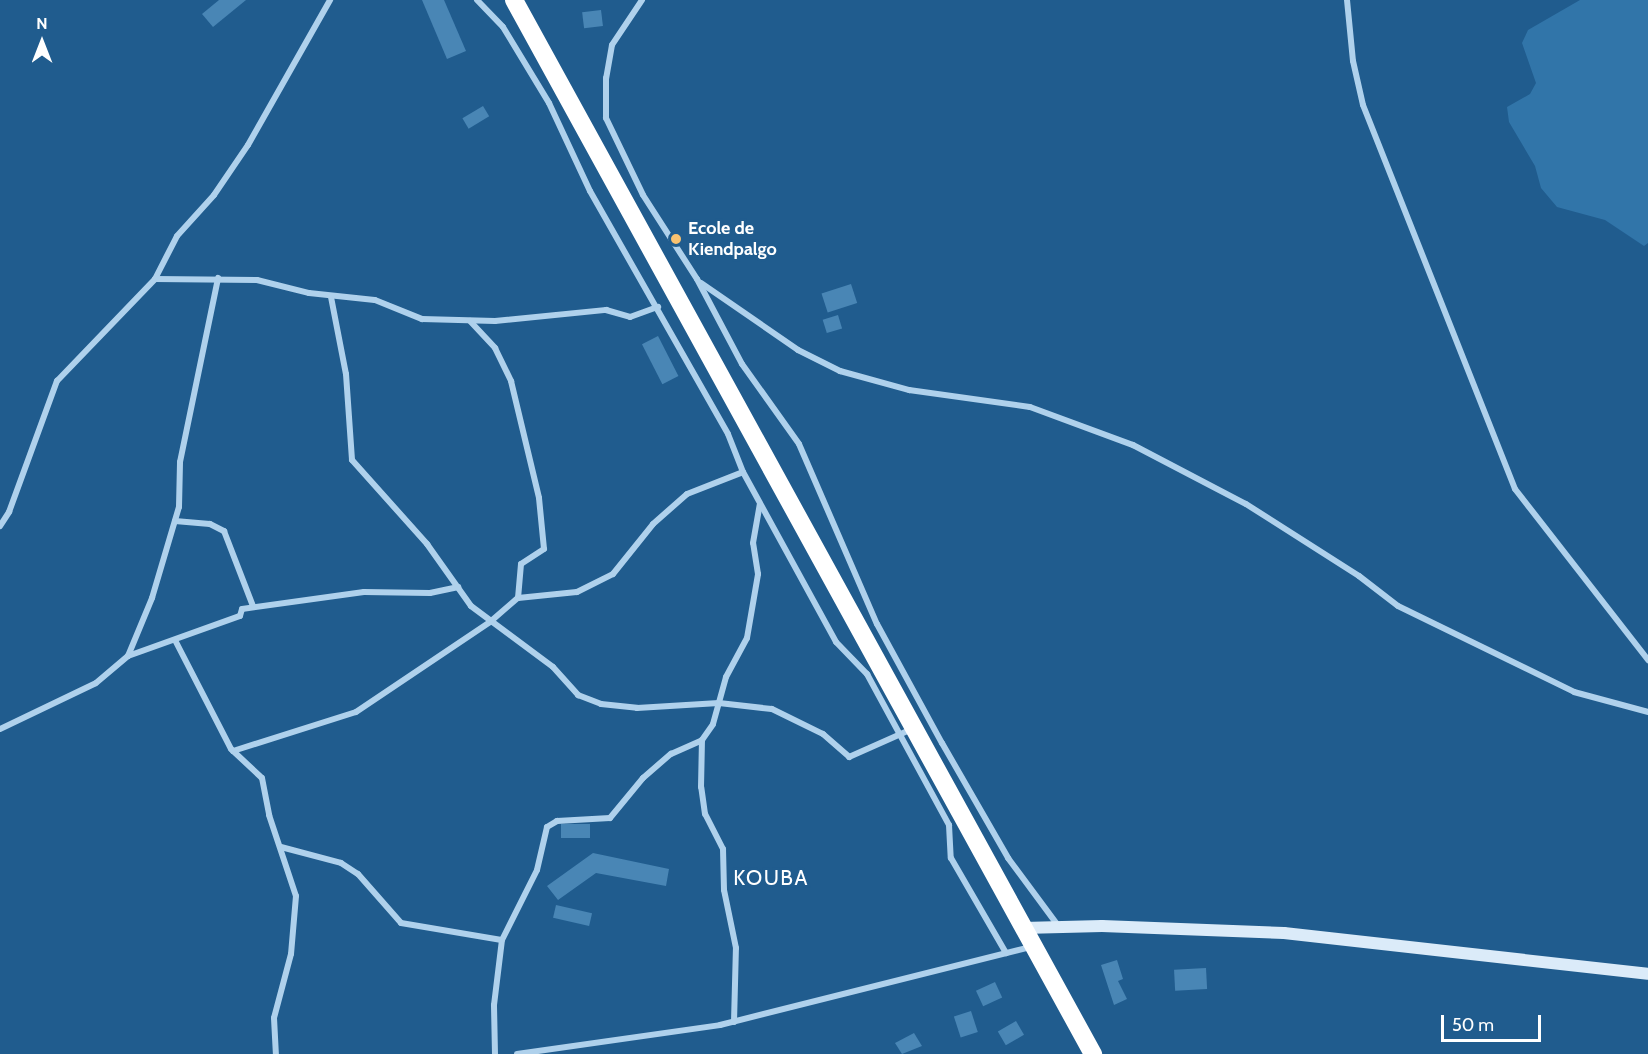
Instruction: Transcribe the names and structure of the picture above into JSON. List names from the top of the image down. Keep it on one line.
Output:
{"districts":["KOUBA"],"places":["Ecole de Kiendpalgo"],"scale_bar":"50 m","north":"top"}
